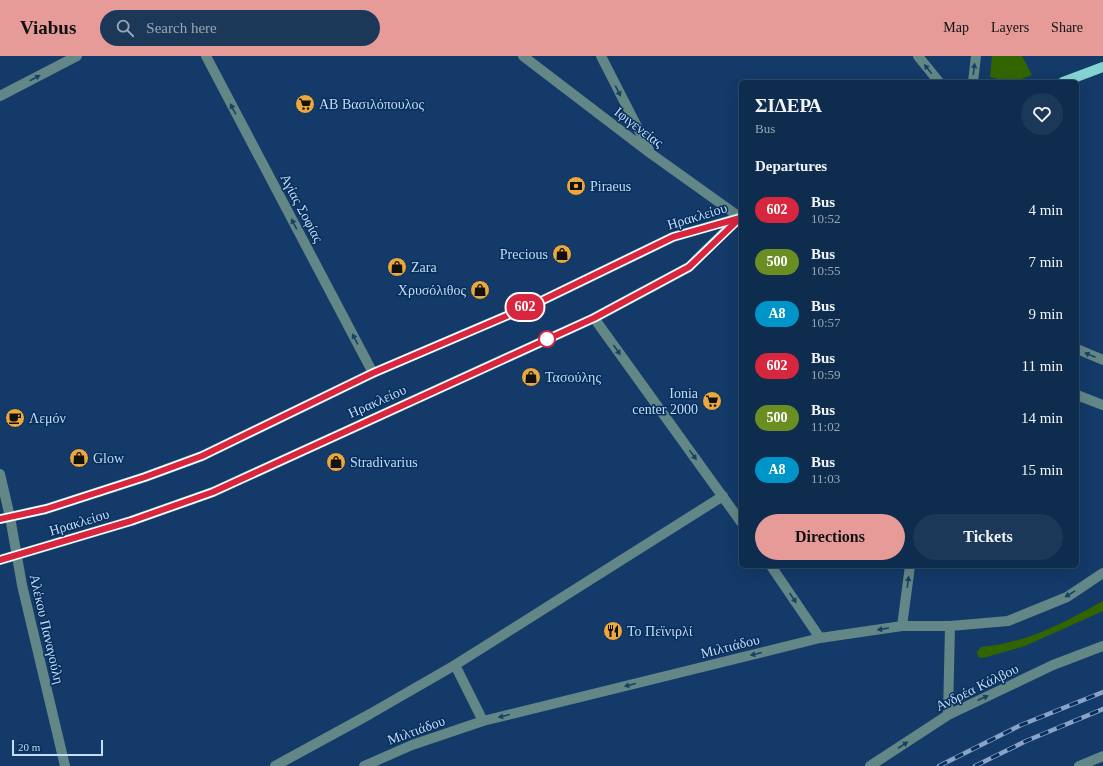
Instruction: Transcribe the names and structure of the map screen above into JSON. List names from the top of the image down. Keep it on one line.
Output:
{"streets":{"main road":["Ηρακλείου"],"street":["Ιφιγενείας","Αγίας Σοφίας","Αλέκου Παναγούλη","Μιλτιάδου","Ανδρέα Κάλβου"]},"crossings":[["Αγίας Σοφίας","Ηρακλείου"],["Ηρακλείου","Αλέκου Παναγούλη"]],"one_way":["Αγίας Σοφίας","Μιλτιάδου","Ανδρέα Κάλβου"],"places":{"supermarket":["ΑΒ Βασιλόπουλος","Ionia center 2000"],"bank":["Piraeus"],"shop":["Precious","Zara","Χρυσόλιθος","Τασούλης","Glow","Stradivarius"],"cafe":["Λεμόν"],"restaurant":["Το Πεϊνιρλί"]},"lines":["bus line 602"],"scale_bar":"20 m","page":{"header":"Viabus","search":"Search here","nav":["Map","Layers","Share"],"on_map":"602","heading":[["ΣΙΔΕΡΑ","Bus"],"Departures"],"list":[{"mark":"602","name":"Bus","note":"10:52","value":"4 min"},{"mark":"500","name":"Bus","note":"10:55","value":"7 min"},{"mark":"A8","name":"Bus","note":"10:57","value":"9 min"},{"mark":"602","name":"Bus","note":"10:59","value":"11 min"},{"mark":"500","name":"Bus","note":"11:02","value":"14 min"},{"mark":"A8","name":"Bus","note":"11:03","value":"15 min"}],"buttons":["Directions","Tickets"],"scale":"20 m"}}
